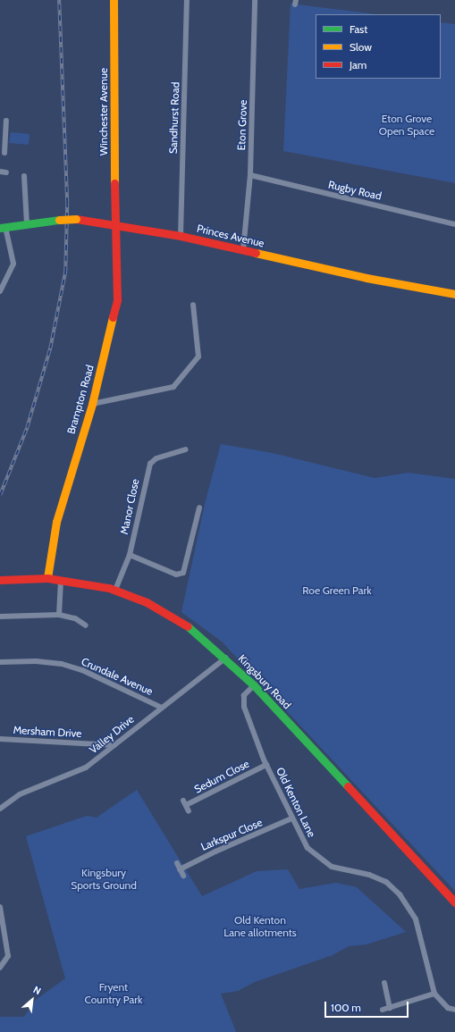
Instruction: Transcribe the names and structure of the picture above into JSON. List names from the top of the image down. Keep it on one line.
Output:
{"streets":{"street":["Winchester Avenue","Sandhurst Road","Eton Grove","Rugby Road","Princes Avenue","Brampton Road","Manor Close","Crundale Avenue","Kingsbury Road","Mersham Drive","Valley Drive","Sedum Close","Old Kenton Lane","Larkspur Close"]},"crossings":[["Winchester Avenue","Princes Avenue"],["Winchester Avenue","Brampton Road"],["Sandhurst Road","Princes Avenue"],["Eton Grove","Rugby Road"],["Eton Grove","Princes Avenue"],["Princes Avenue","Brampton Road"],["Brampton Road","Kingsbury Road"],["Manor Close","Kingsbury Road"],["Crundale Avenue","Valley Drive"],["Kingsbury Road","Valley Drive"],["Kingsbury Road","Old Kenton Lane"],["Mersham Drive","Valley Drive"],["Sedum Close","Old Kenton Lane"],["Old Kenton Lane","Larkspur Close"]],"parks":["Eton Grove Open Space","Roe Green Park","Kingsbury Sports Ground","Old Kenton Lane allotments","Fryent Country Park"],"legend":["Fast","Slow","Jam"],"scale_bar":"100 m","north":"top right"}
